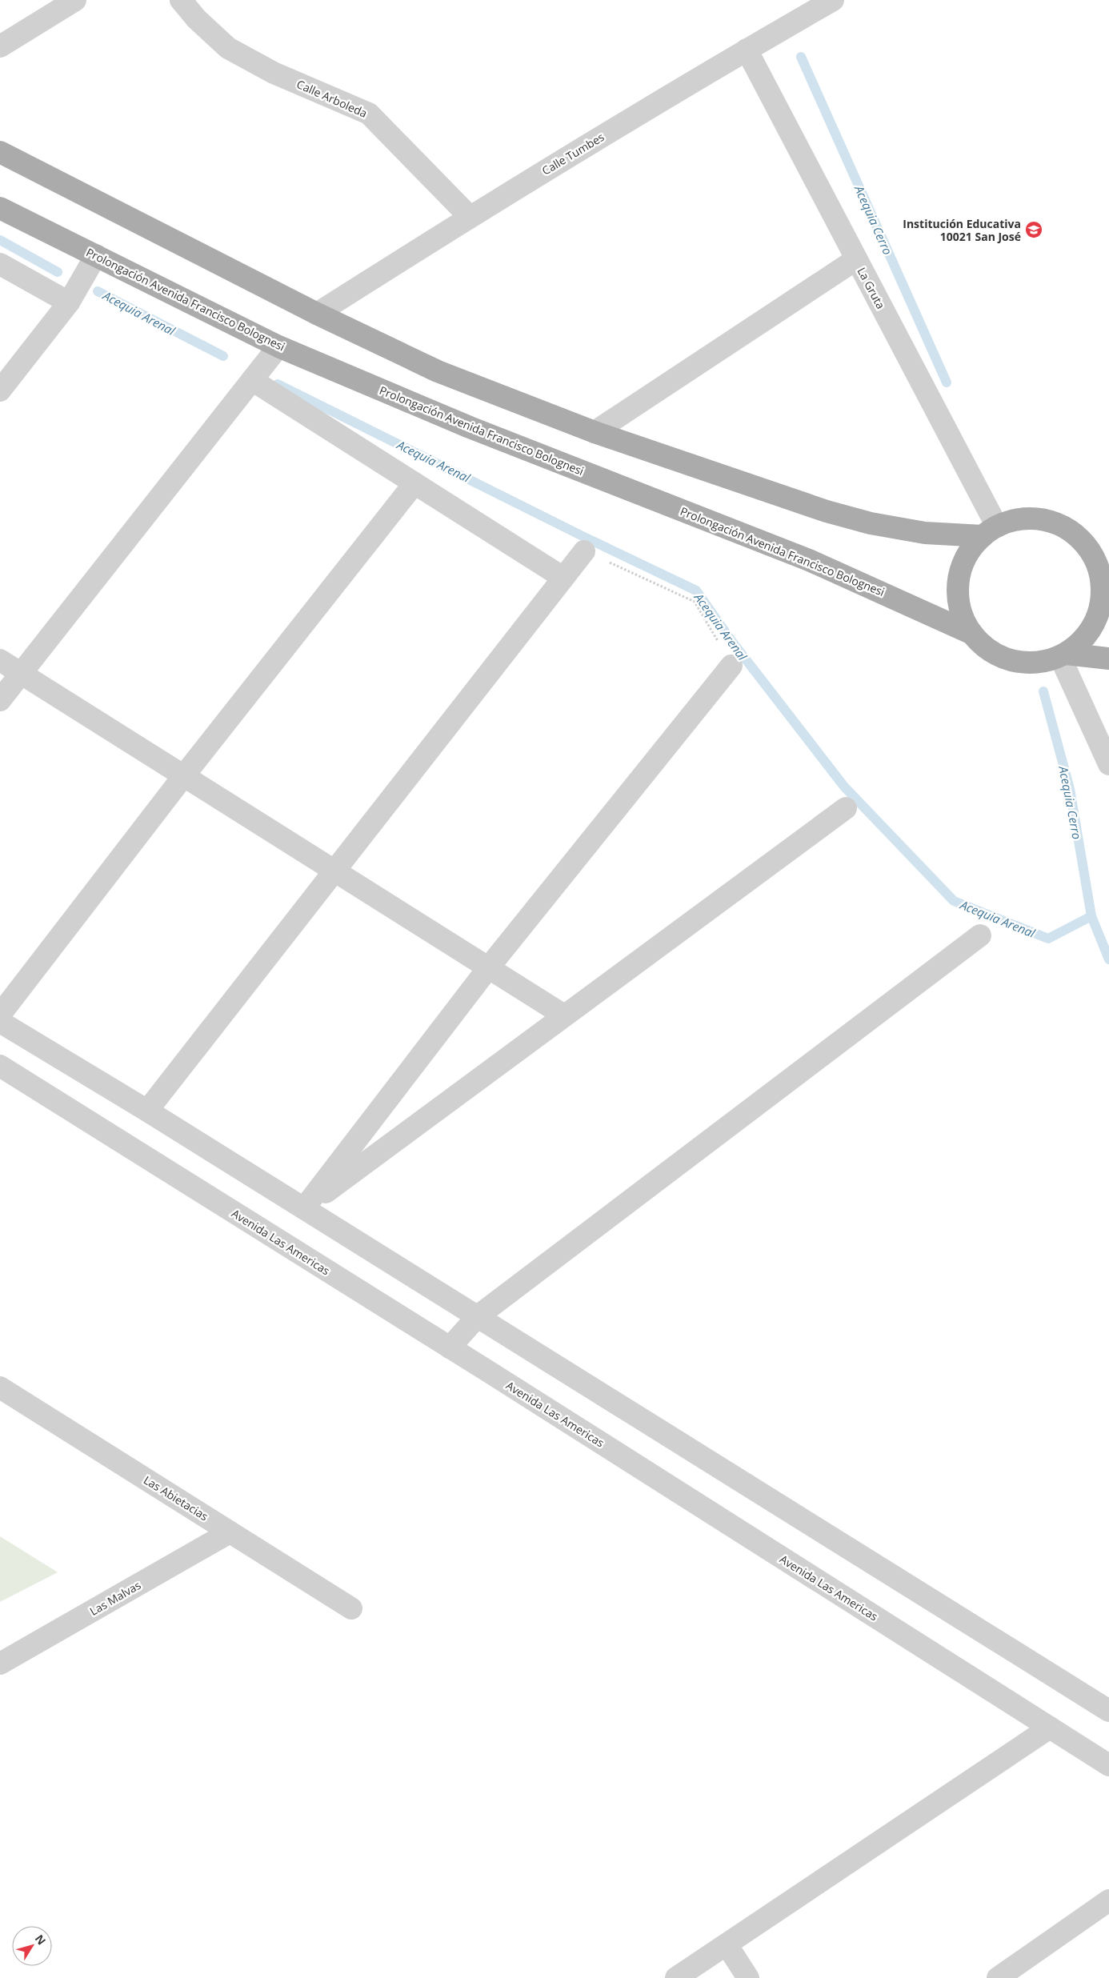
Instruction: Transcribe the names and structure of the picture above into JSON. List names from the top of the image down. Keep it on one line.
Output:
{"streets":{"main road":["Prolongación Avenida Francisco Bolognesi"],"street":["Calle Arboleda","Calle Tumbes","La Gruta","Avenida Las Americas","Las Abietacias","Las Malvas"]},"crossings":[["Calle Arboleda","Calle Tumbes"],["Calle Tumbes","La Gruta"],["Las Abietacias","Las Malvas"]],"water":["Acequia Cerro","Acequia Arenal"],"places":{"school or university":["Institución Educativa 10021 San José"]},"north":"top right"}
